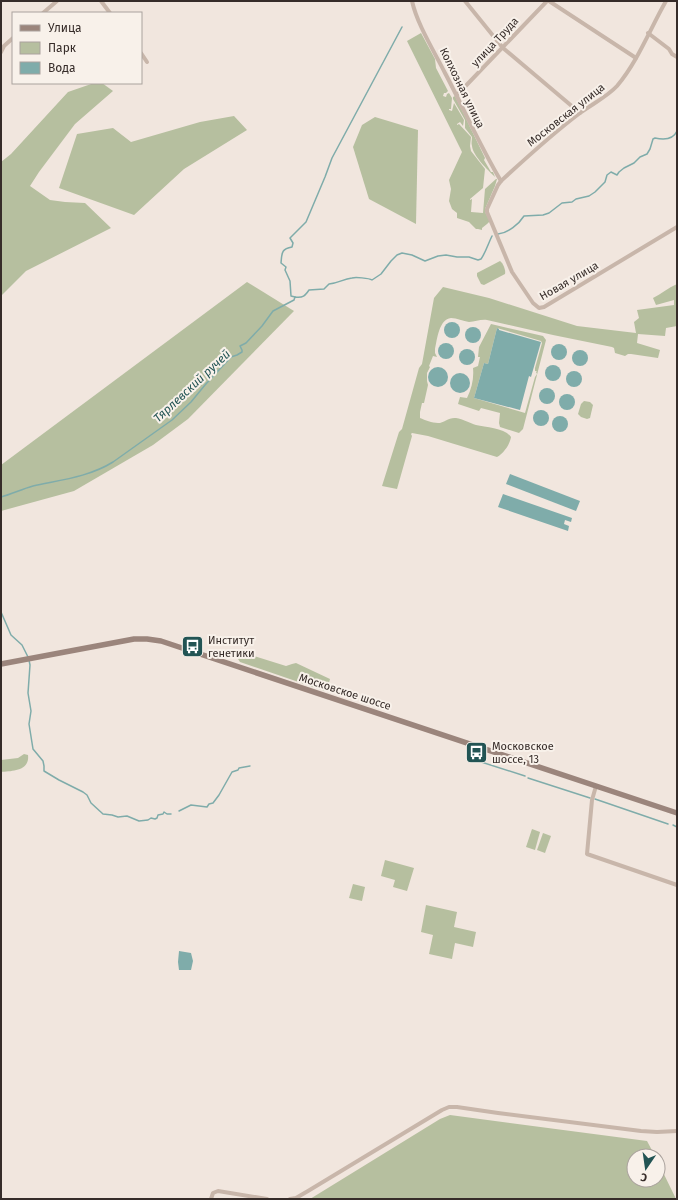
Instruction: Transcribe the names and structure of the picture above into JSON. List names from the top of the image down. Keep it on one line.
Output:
{"streets":{"main road":["Московское шоссе"],"street":["улица Труда","Колхозная улица","Московская улица","Новая улица"]},"crossings":[["улица Труда","Колхозная улица"],["Колхозная улица","Московская улица"],["Московская улица","Новая улица"]],"water":["Тярлевский ручей"],"places":{"bus stop":["Институт генетики","Московское шоссе, 13"]},"legend":["Улица","Парк","Вода"],"north":"bottom"}
